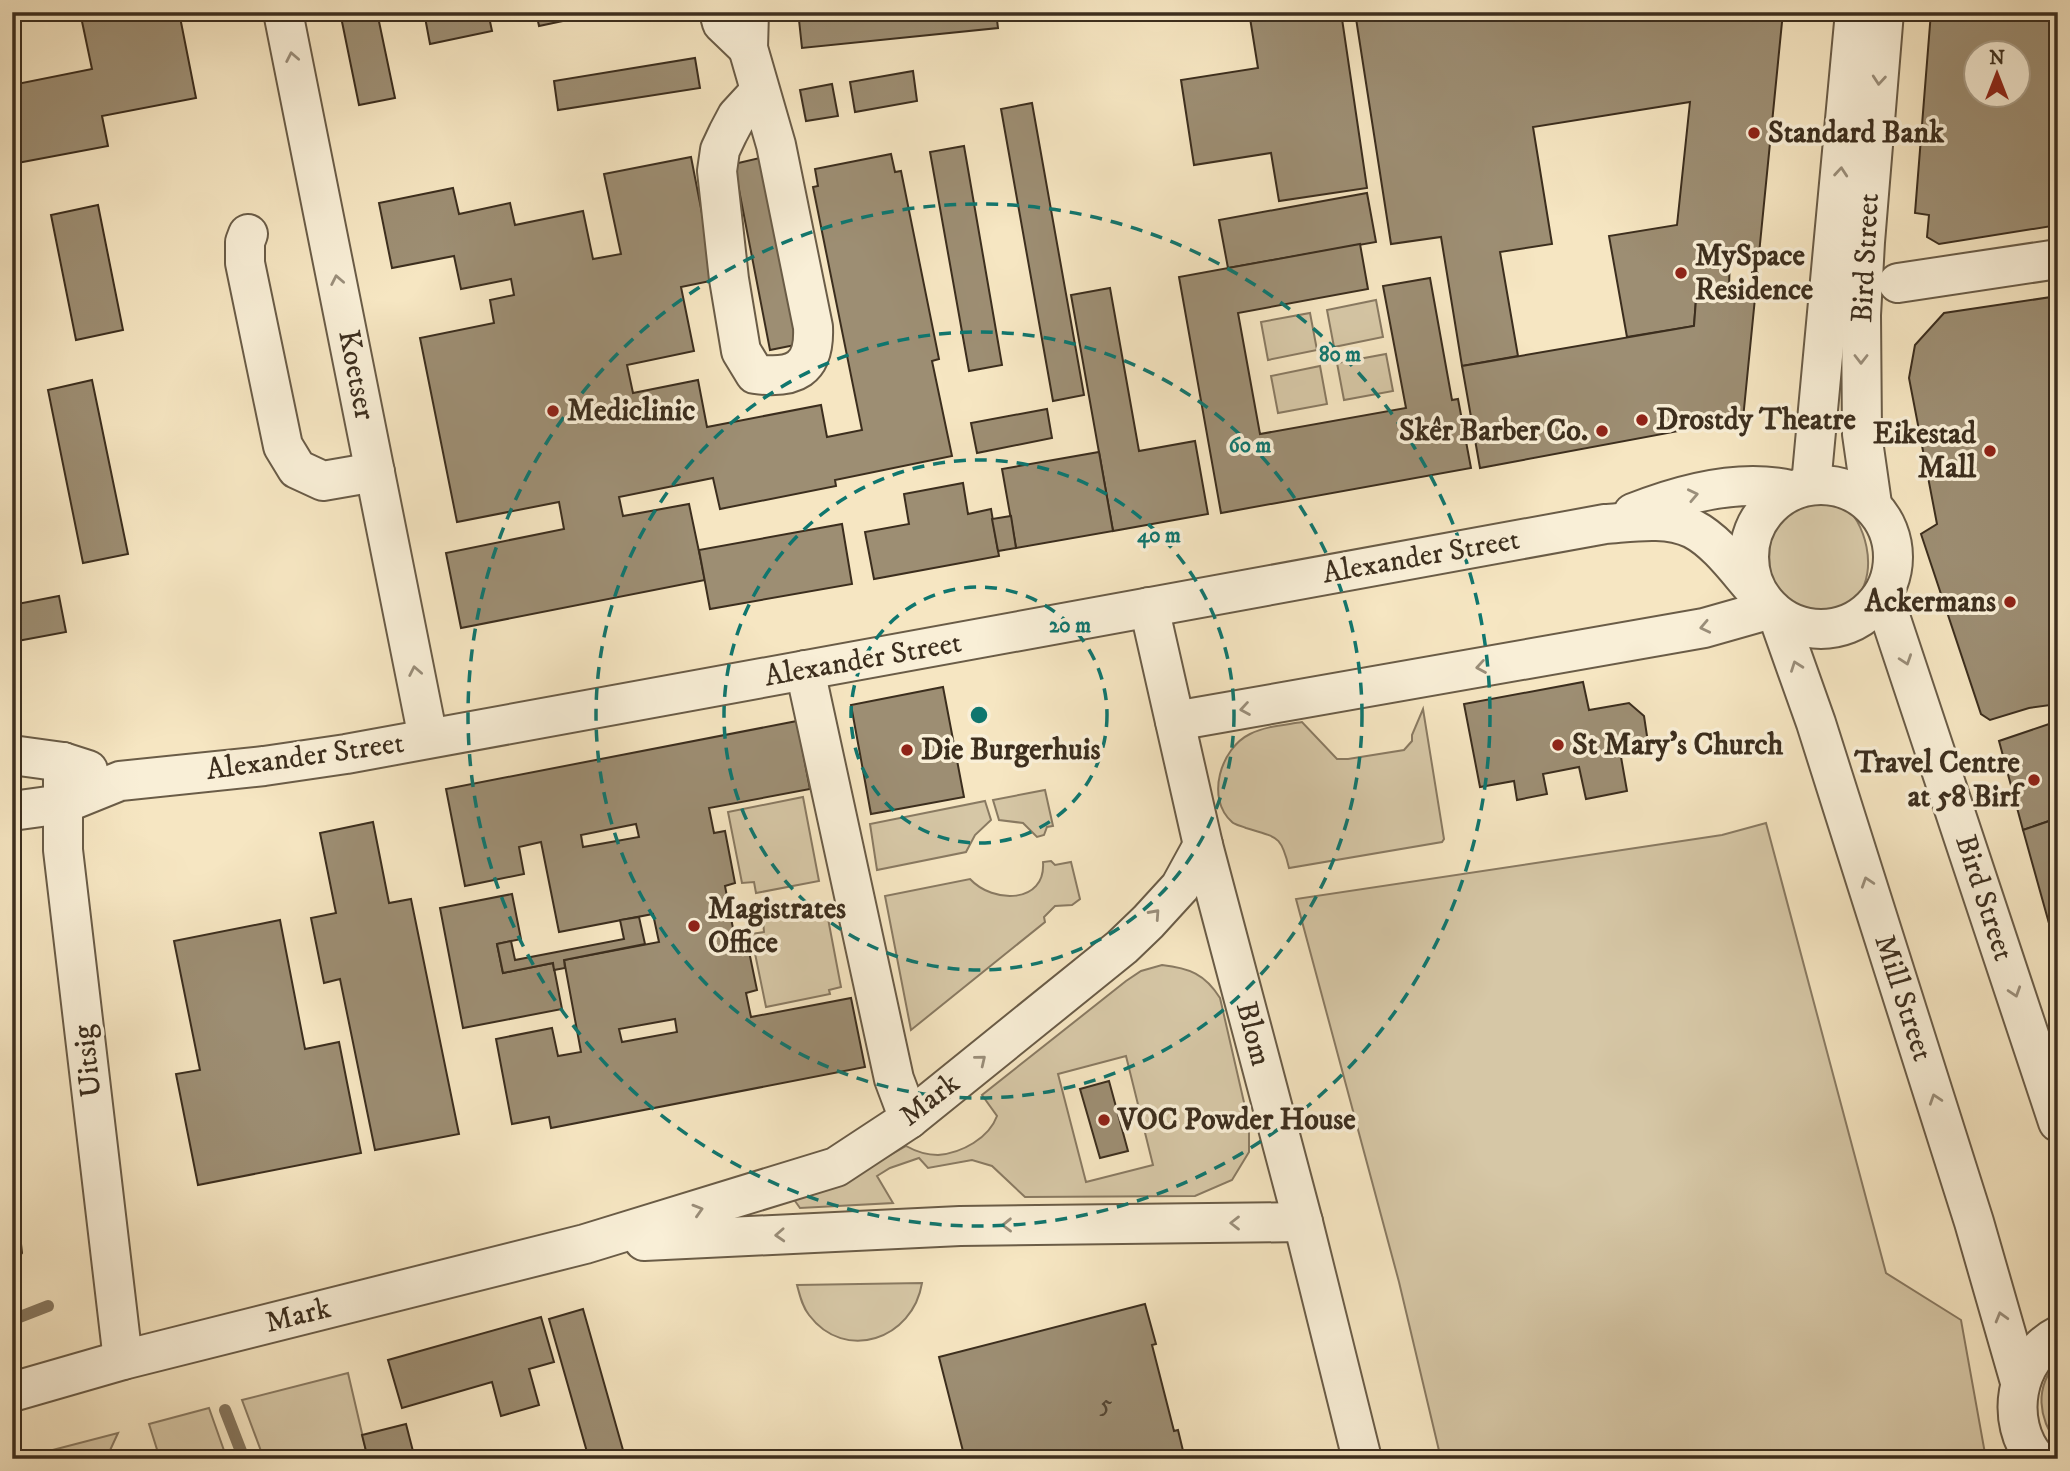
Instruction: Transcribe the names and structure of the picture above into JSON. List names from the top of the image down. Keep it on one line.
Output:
{"streets":{"street":["Bird Street","Koetser","Alexander Street","Mill Street","Blom","Uitsig","Mark"]},"crossings":[["Bird Street","Alexander Street"],["Bird Street","Mill Street"],["Koetser","Alexander Street"],["Alexander Street","Mill Street"],["Alexander Street","Blom"],["Alexander Street","Uitsig"],["Blom","Mark"],["Uitsig","Mark"]],"one_way":["Koetser","Mill Street"],"places":["Standard Bank","MySpace Residence","Mediclinic","Drostdy Theatre","Skêr Barber Co.","Eikestad Mall","Ackermans","St Mary's Church","Die Burgerhuis","Travel Centre at 58 Birf","Magistrates Office","VOC Powder House"],"house_numbers":["5"],"north":"top","rings":["80 m","60 m","40 m","20 m"]}
